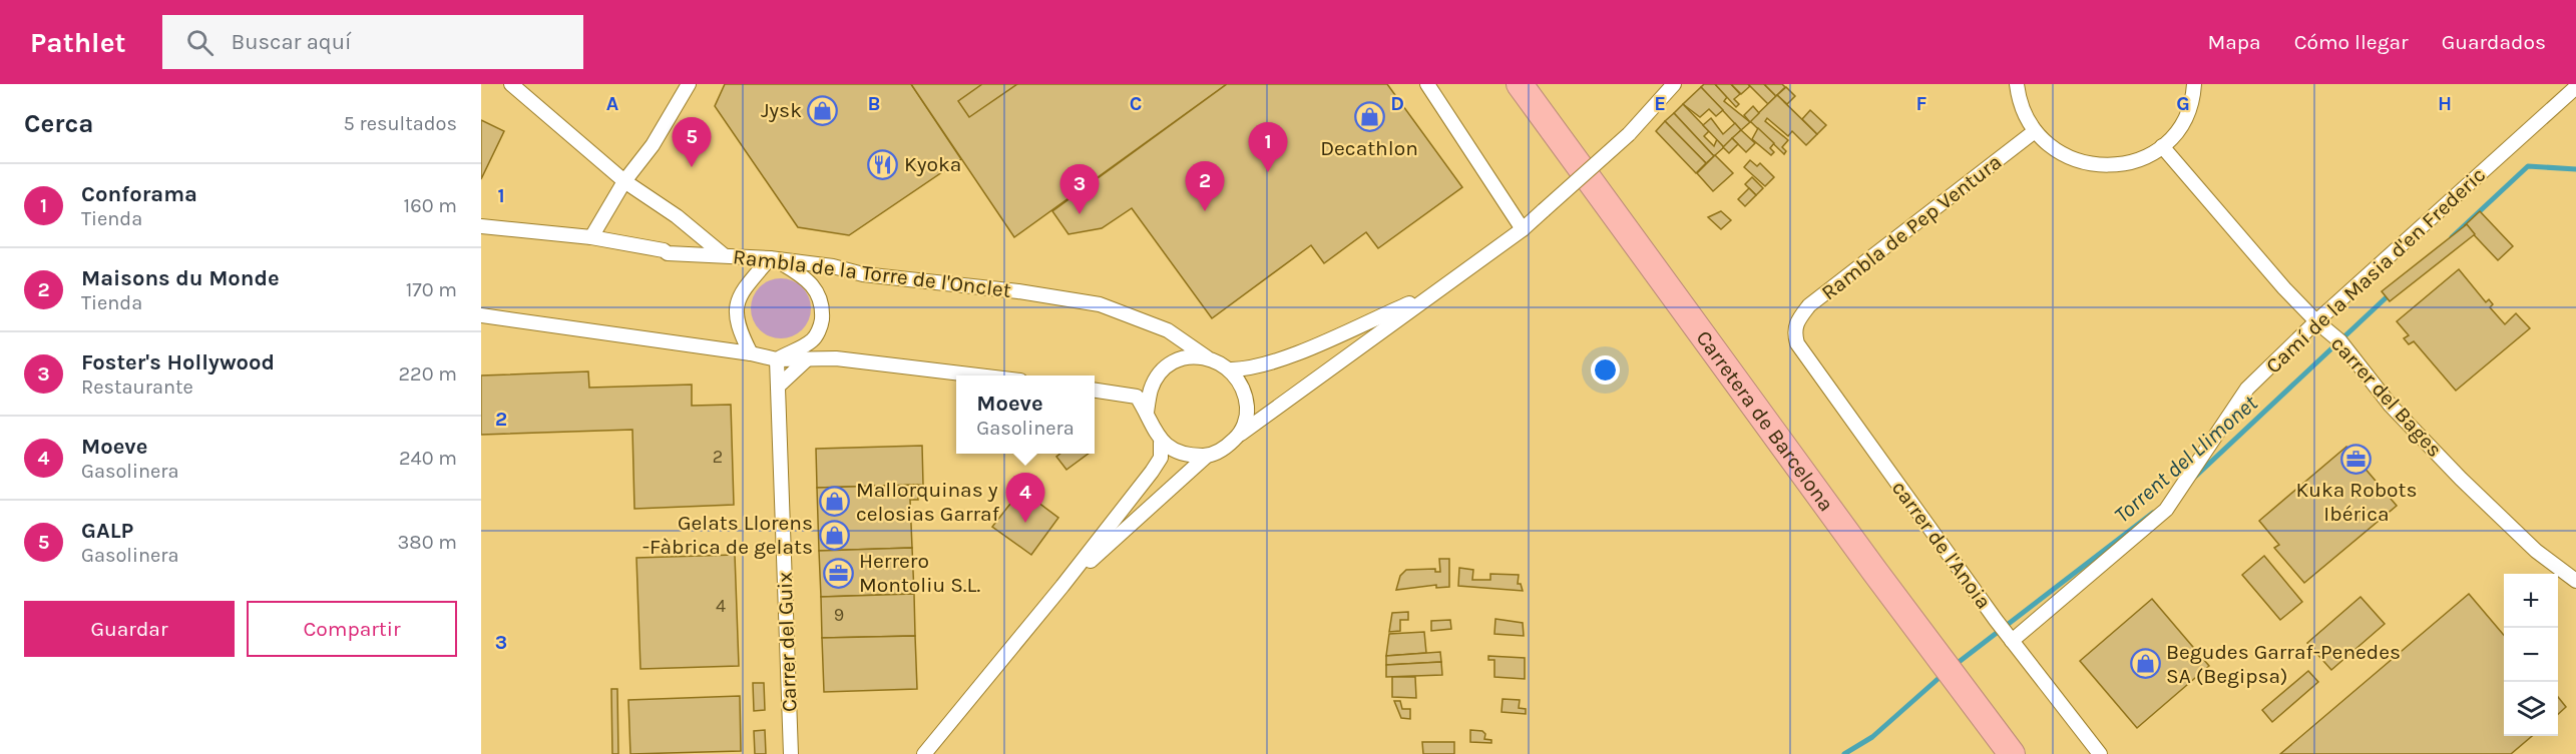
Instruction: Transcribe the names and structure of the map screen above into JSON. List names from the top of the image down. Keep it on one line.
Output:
{"streets":{"highway":["Carretera de Barcelona"],"street":["Rambla de Pep Ventura","Camí de la Masia d'en Frederic","Rambla de la Torre de l'Onclet","carrer del Bages","carrer de l'Anoia","Carrer del Guix"]},"crossings":[["Rambla de Pep Ventura","carrer de l'Anoia"],["Camí de la Masia d'en Frederic","carrer del Bages"],["Camí de la Masia d'en Frederic","carrer de l'Anoia"],["Rambla de la Torre de l'Onclet","Carrer del Guix"]],"water":["Torrent del Llimonet"],"places":{"shop":["Jysk","Decathlon","Mallorquinas y celosias Garraf","Gelats Llorens -Fàbrica de gelats","Begudes Garraf-Penedes SA (Begipsa)"],"restaurant":["Kyoka"],"office":["Kuka Robots Ibérica","Herrero Montoliu S.L."]},"house_numbers":["2","4","9"],"page":{"header":"Pathlet","search":"Buscar aquí","nav":["Mapa","Cómo llegar","Guardados"],"heading":["Cerca","5 resultados"],"pins":["5","1","2","3","4"],"list":[{"mark":"1","name":"Conforama","note":"Tienda","value":"160 m"},{"mark":"2","name":"Maisons du Monde","note":"Tienda","value":"170 m"},{"mark":"3","name":"Foster's Hollywood","note":"Restaurante","value":"220 m"},{"mark":"4","name":"Moeve","note":"Gasolinera","value":"240 m"},{"mark":"5","name":"GALP","note":"Gasolinera","value":"380 m"}],"popup":["Moeve","Gasolinera"],"map_buttons":["+","−"],"buttons":["Guardar","Compartir"]},"grid":{"columns":["A","B","C","D","E","F","G","H"],"rows":["1","2","3"]}}
